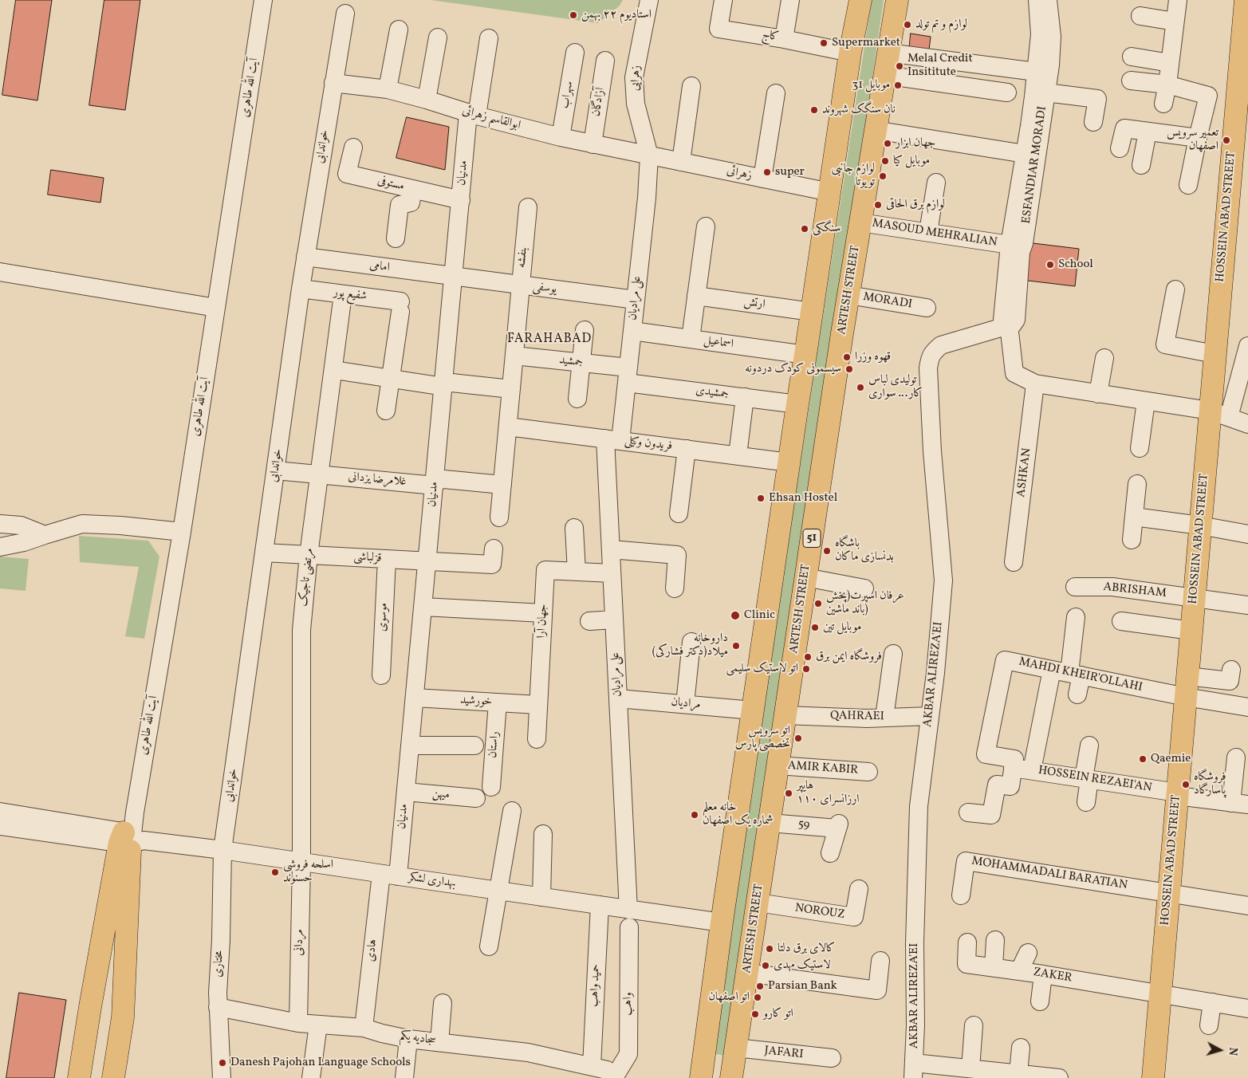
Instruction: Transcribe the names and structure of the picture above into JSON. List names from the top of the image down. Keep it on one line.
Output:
{"streets":{"main road":["آیت الله طاهری","HOSSEIN ABAD STREET","ARTESH STREET","51"],"street":["کاج","زهرایی","سهراب","آزادگان","ابوالقاسم زهرائی","خواندابی","ESFANDIAR MORADI","مدنیان","زهرائی","مستوفی","MASOUD MEHRALIAN","بنفشه","امامی","یوسفی","شفیع پور","علی مرادیان","MORADI","ارتش","اسماعیل","جمشید","جمشیدی","فریدون وکیلی","ASHKAN","غلامرضا یزدانی","قزلباشی","مرتضی تاجیک","ABRISHAM","موسوی","جهان آرا","AKBAR ALIREZA'EI","MAHDI KHEIR'OLLAHI","خورشید","مرادیان","QAHRAEI","راستان","AMIR KABIR","HOSSEIN REZAEI'AN","میهن","59","MOHAMMADALI BARATIAN","بهداری لشکر","NOROUZ","مردانی","هادی","مختاری","ZAKER","حمید واهب","واهب","سجادیه یکم","JAFARI"]},"crossings":[["زهرایی","ابوالقاسم زهرائی"],["زهرایی","زهرائی"],["زهرایی","علی مرادیان"],["آیت الله طاهری","بهداری لشکر"],["سهراب","ابوالقاسم زهرائی"],["آزادگان","ابوالقاسم زهرائی"],["ابوالقاسم زهرائی","خواندابی"],["ابوالقاسم زهرائی","مدنیان"],["ابوالقاسم زهرائی","زهرائی"],["ابوالقاسم زهرائی","علی مرادیان"],["خواندابی","امامی"],["خواندابی","شفیع پور"],["خواندابی","غلامرضا یزدانی"],["خواندابی","قزلباشی"],["خواندابی","بهداری لشکر"],["خواندابی","مختاری"],["ESFANDIAR MORADI","HOSSEIN ABAD STREET"],["ESFANDIAR MORADI","MASOUD MEHRALIAN"],["ESFANDIAR MORADI","ASHKAN"],["ESFANDIAR MORADI","AKBAR ALIREZA'EI"],["مدنیان","مستوفی"],["مدنیان","امامی"],["مدنیان","یوسفی"],["مدنیان","غلامرضا یزدانی"],["مدنیان","قزلباشی"],["مدنیان","خورشید"],["مدنیان","میهن"],["مدنیان","بهداری لشکر"],["مدنیان","هادی"],["زهرائی","علی مرادیان"],["HOSSEIN ABAD STREET","ABRISHAM"],["HOSSEIN ABAD STREET","MAHDI KHEIR'OLLAHI"],["HOSSEIN ABAD STREET","HOSSEIN REZAEI'AN"],["HOSSEIN ABAD STREET","MOHAMMADALI BARATIAN"],["HOSSEIN ABAD STREET","ZAKER"],["MASOUD MEHRALIAN","ARTESH STREET"],["بنفشه","یوسفی"],["بنفشه","جمشید"],["بنفشه","فریدون وکیلی"],["بنفشه","غلامرضا یزدانی"],["امامی","یوسفی"],["یوسفی","علی مرادیان"],["ARTESH STREET","MORADI"],["ARTESH STREET","QAHRAEI"],["ARTESH STREET","AMIR KABIR"],["ARTESH STREET","59"],["ARTESH STREET","NOROUZ"],["ARTESH STREET","JAFARI"],["شفیع پور","مرتضی تاجیک"],["علی مرادیان","اسماعیل"],["علی مرادیان","جمشید"],["علی مرادیان","جمشیدی"],["علی مرادیان","فریدون وکیلی"],["علی مرادیان","جهان آرا"],["علی مرادیان","مرادیان"],["علی مرادیان","بهداری لشکر"],["علی مرادیان","واهب"],["جمشید","جمشیدی"],["غلامرضا یزدانی","مرتضی تاجیک"],["قزلباشی","مرتضی تاجیک"],["قزلباشی","موسوی"],["مرتضی تاجیک","بهداری لشکر"],["مرتضی تاجیک","مردانی"],["جهان آرا","خورشید"],["AKBAR ALIREZA'EI","QAHRAEI"],["MAHDI KHEIR'OLLAHI","HOSSEIN REZAEI'AN"],["خورشید","راستان"],["بهداری لشکر","مردانی"],["بهداری لشکر","هادی"],["بهداری لشکر","مختاری"],["بهداری لشکر","حمید واهب"],["بهداری لشکر","واهب"],["مردانی","سجادیه یکم"],["هادی","سجادیه یکم"],["مختاری","سجادیه یکم"],["حمید واهب","سجادیه یکم"],["واهب","سجادیه یکم"]],"districts":["FARAHABAD"],"places":["استادیوم ۲۲ بهمن","لوازم و تم تولد","Supermarket","Melal Credit Insititute","موبایل 31","نان سنگک شهروند","تعمیر سرویس اصفهان","جهان ابزار","موبایل کیا","super","لوازم جانبی تویوتا","لوازم برق الحاقی","سنگکی","School","قهوه وزرا","سیسمونی کودک دردونه","تولیدی لباس کار... سواری","Ehsan Hostel","باشگاه بدنسازی ماکان","عرفان اسپرت(پخش باند ماشین)","Clinic","موبایل تین","داروخانه میلاد(دکتر فشارکی)","فروشگاه ایمن برق","اتو لاستیک سلیمی","اتو سرویس تخصصی پارس","Qaemie","فروشگاه پاسارگاد","هایپر ارزانسرای ۱۱۰","خانه معلم شماره یک اصفهان","اسلحه فروشی حسنوند","کالای برق دلتا","لاستیک مهدی","Parsian Bank","اتو اصفهان","اتو کارو","Danesh Pajohan Language Schools"],"north":"right"}
